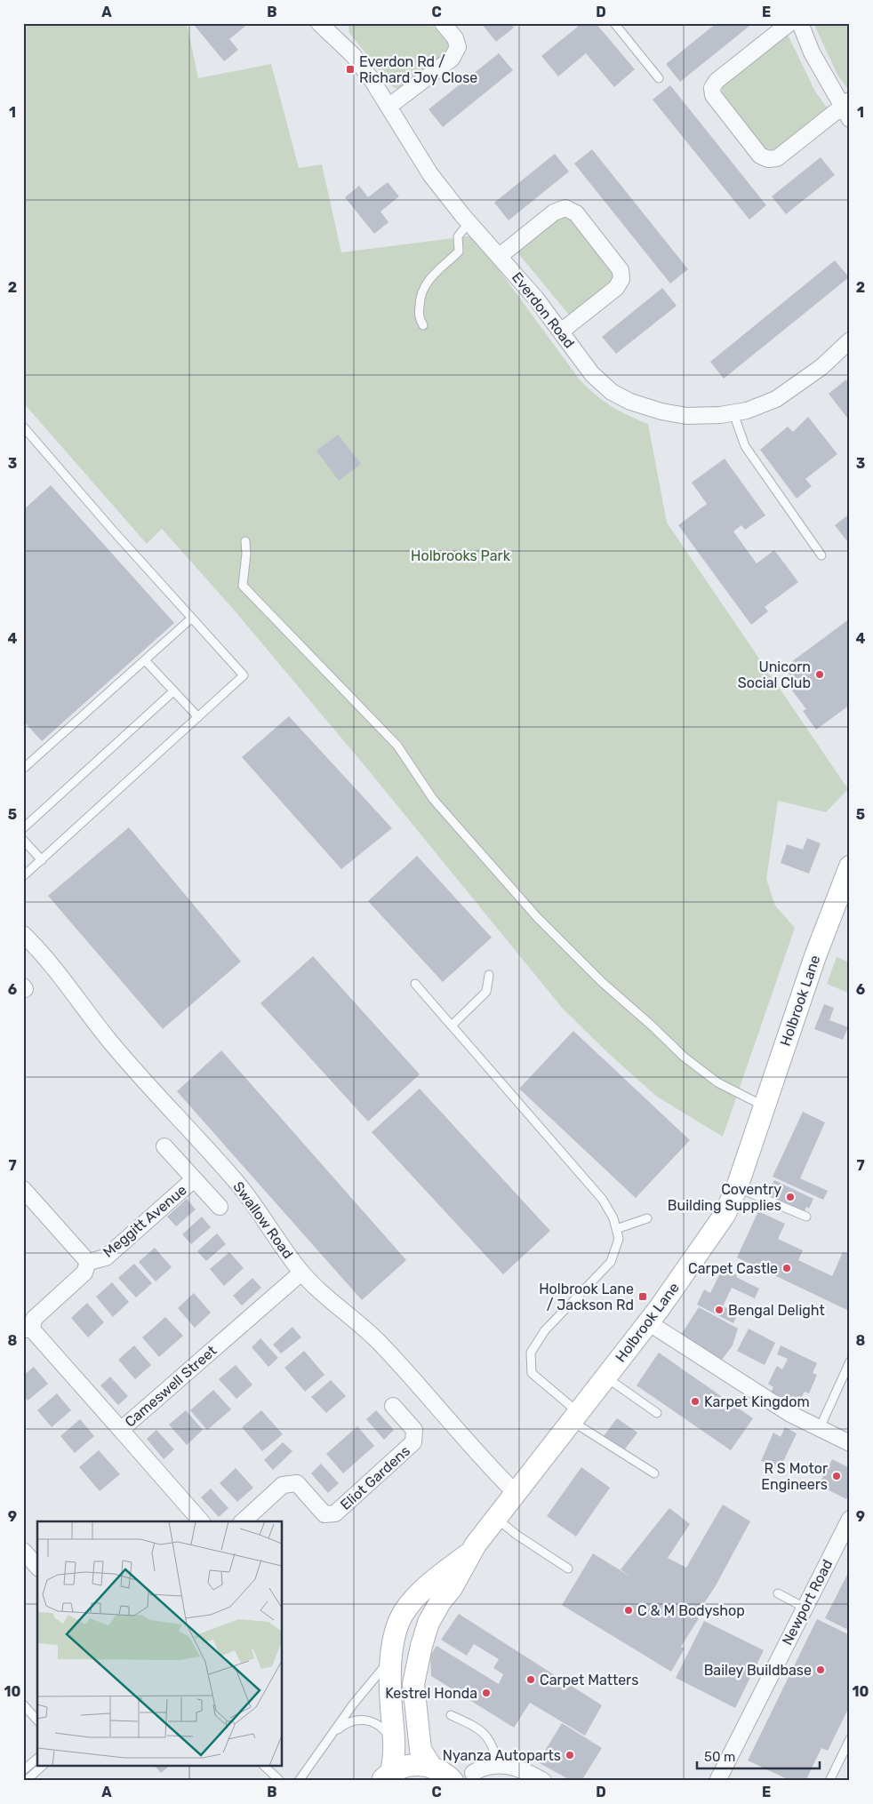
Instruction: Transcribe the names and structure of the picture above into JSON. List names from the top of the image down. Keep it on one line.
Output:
{"streets":{"street":["Everdon Road","Holbrook Lane","Swallow Road","Meggitt Avenue","Cameswell Street","Eliot Gardens","Newport Road"]},"crossings":[["Holbrook Lane","Swallow Road"],["Swallow Road","Cameswell Street"],["Meggitt Avenue","Cameswell Street"]],"parks":["Holbrooks Park"],"places":{"transit":["Everdon Rd / Richard Joy Close","Holbrook Lane / Jackson Rd"],"other":["Unicorn Social Club","Coventry Building Supplies","Carpet Castle","Bengal Delight","Karpet Kingdom","R S Motor Engineers","C & M Bodyshop","Bailey Buildbase","Carpet Matters","Kestrel Honda","Nyanza Autoparts"]},"scale_bar":"50 m","grid":{"columns":["A","B","C","D","E"],"rows":["1","2","3","4","5","6","7","8","9","10"]}}
